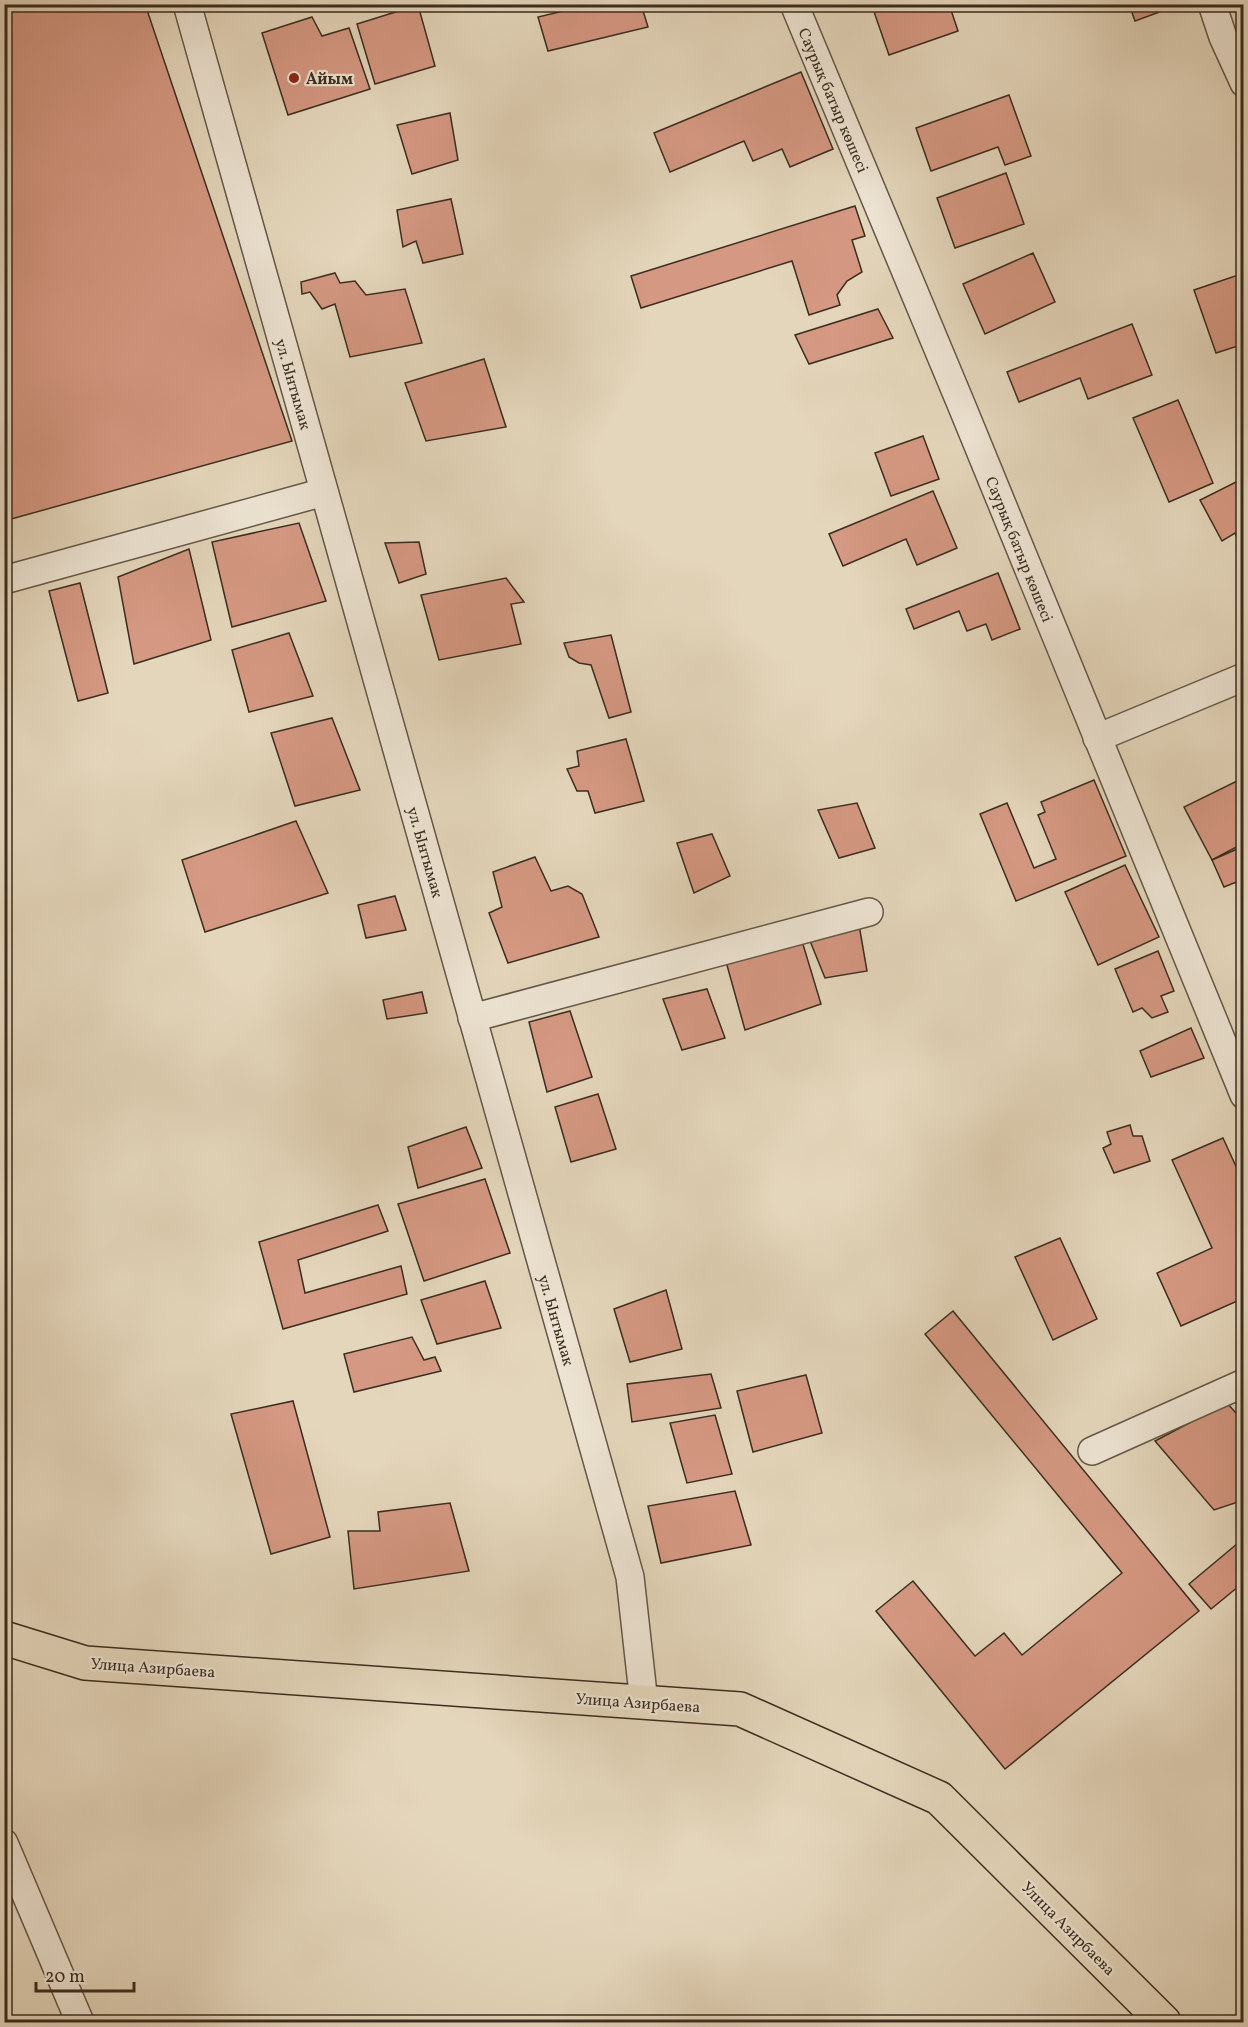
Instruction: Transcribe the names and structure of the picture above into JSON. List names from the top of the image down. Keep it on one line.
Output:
{"streets":{"main road":["Улица Азирбаева"],"street":["Саурық батыр көшесі","ул. Ынтымак"]},"crossings":[["ул. Ынтымак","Улица Азирбаева"]],"places":["Айым"],"scale_bar":"20 m"}
